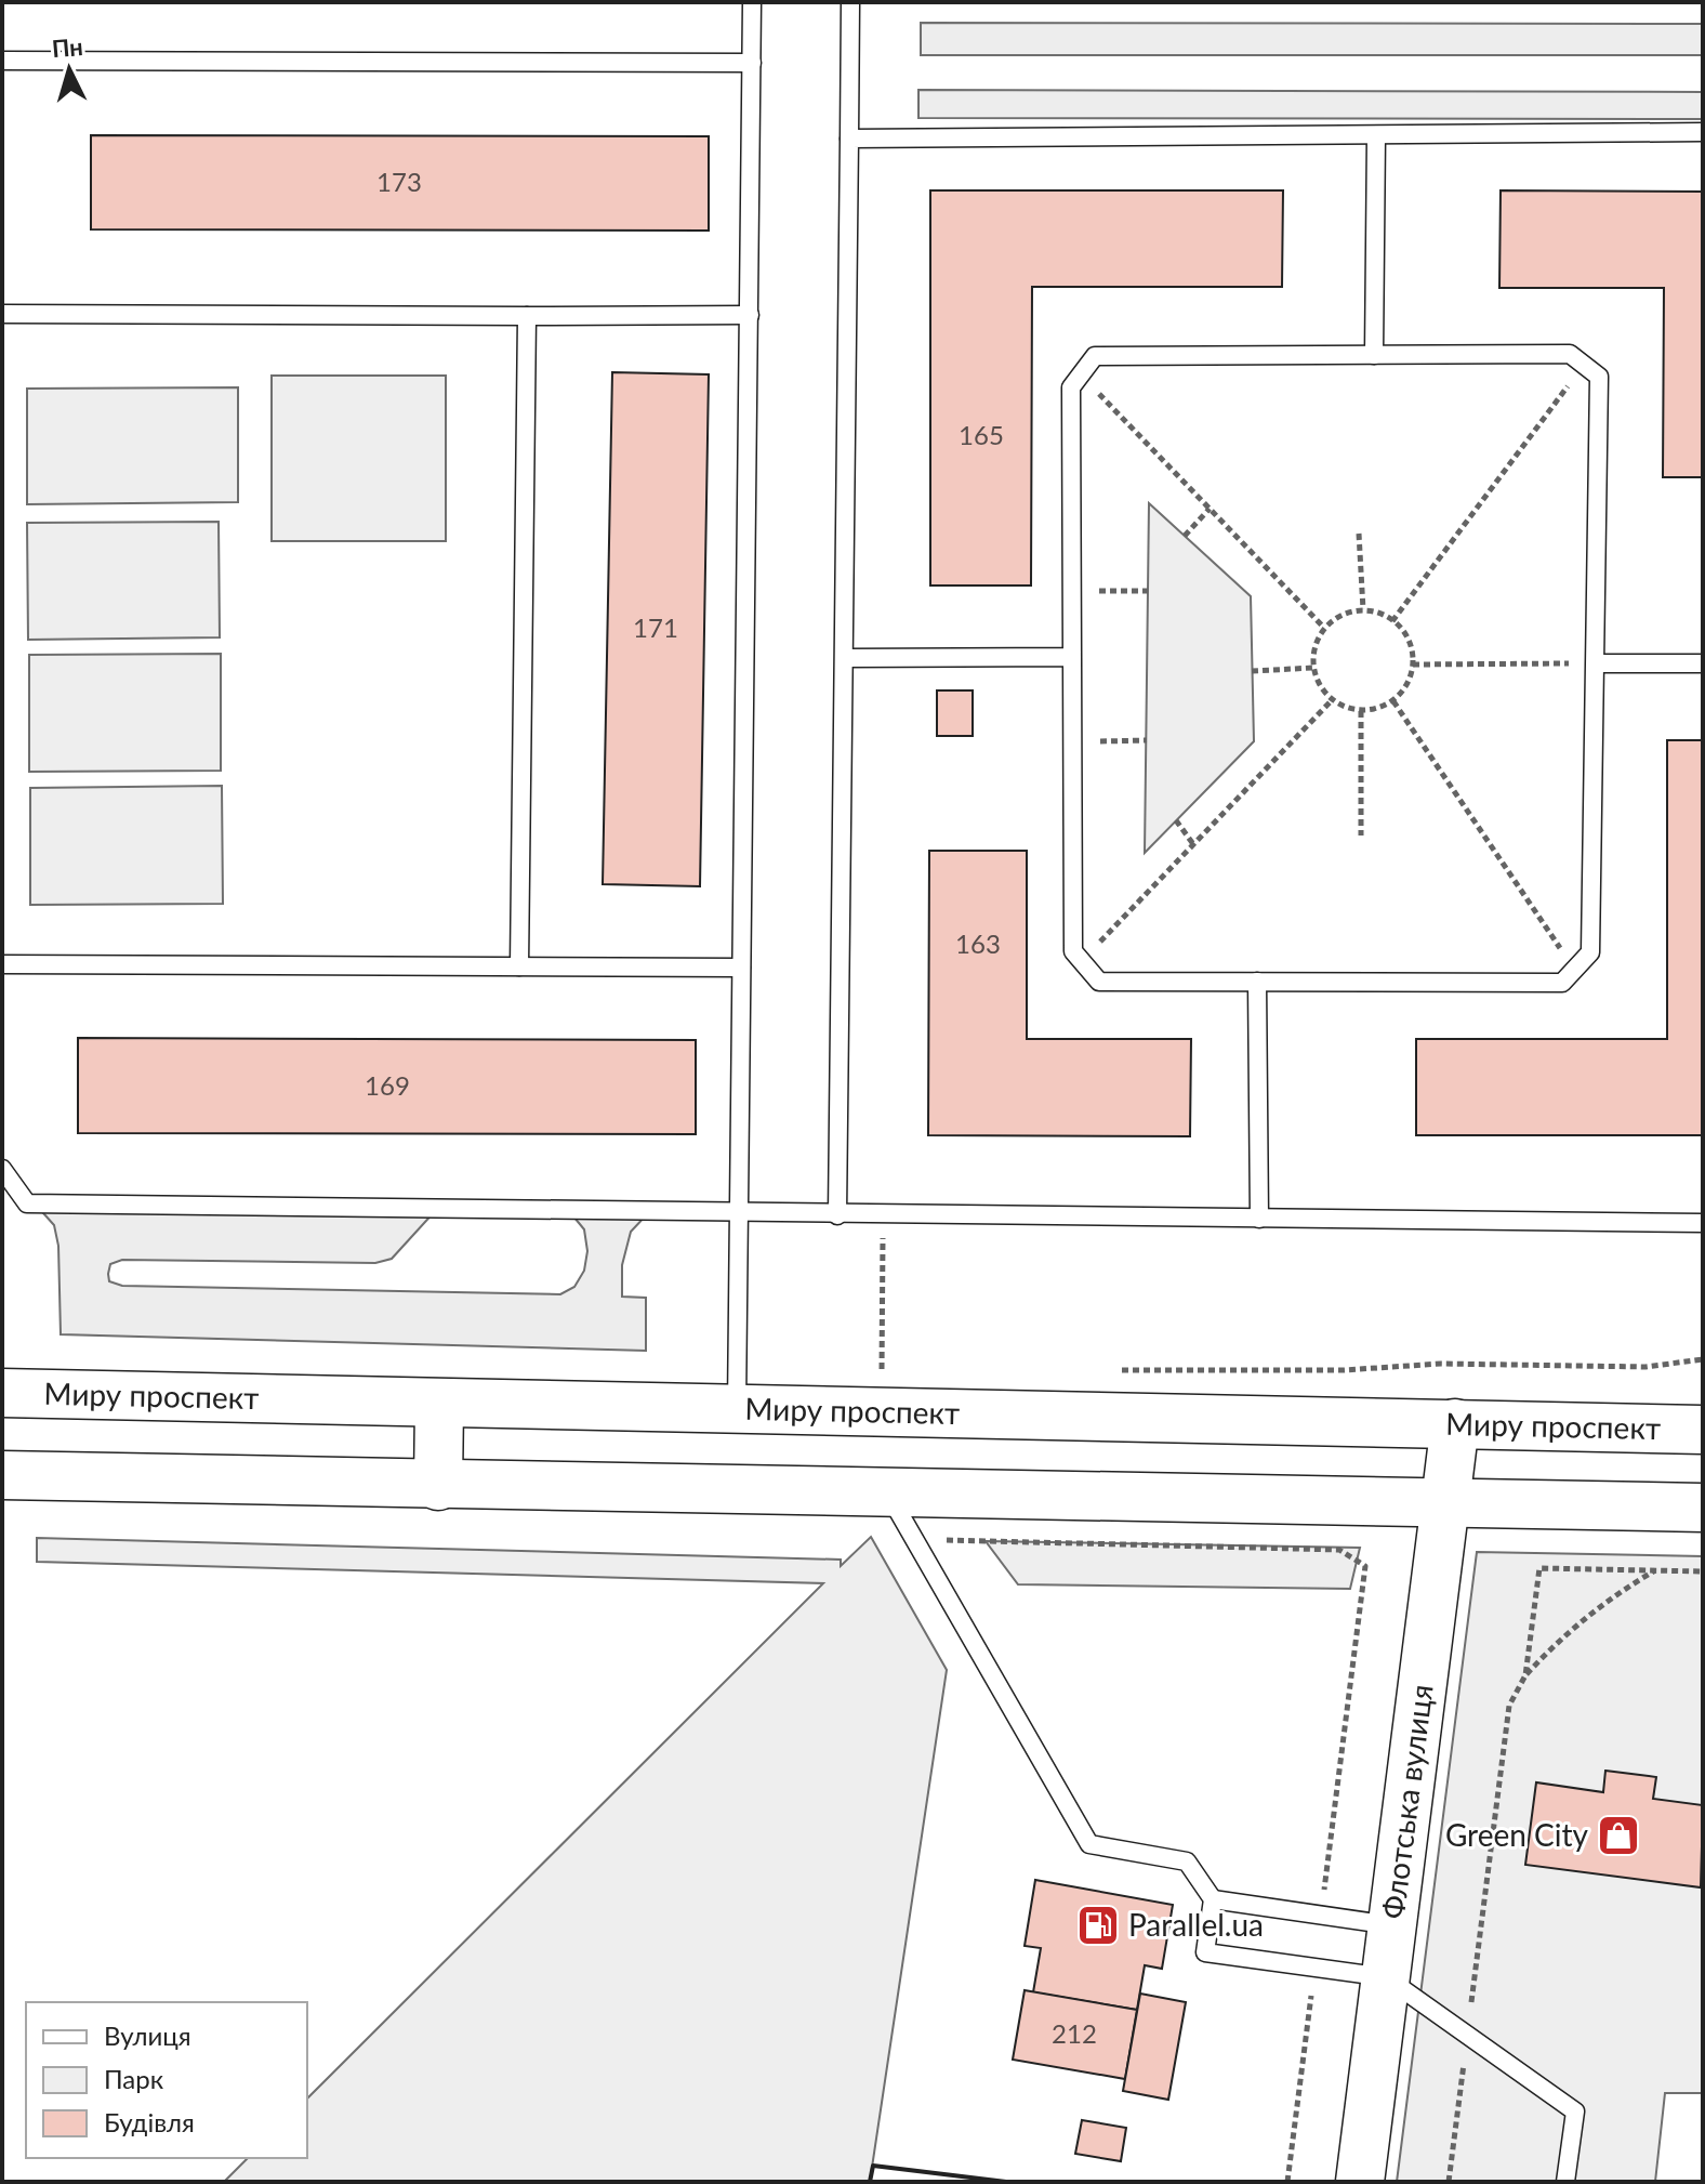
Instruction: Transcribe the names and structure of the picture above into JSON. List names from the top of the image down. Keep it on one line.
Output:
{"streets":{"main road":["Миру проспект","Флотська вулиця"]},"crossings":[["Миру проспект","Флотська вулиця"]],"places":{"shop":["Green City"],"fuel station":["Parallel.ua"]},"house_numbers":["173","165","171","163","169","212"],"legend":["Вулиця","Парк","Будівля"],"north":"top"}
